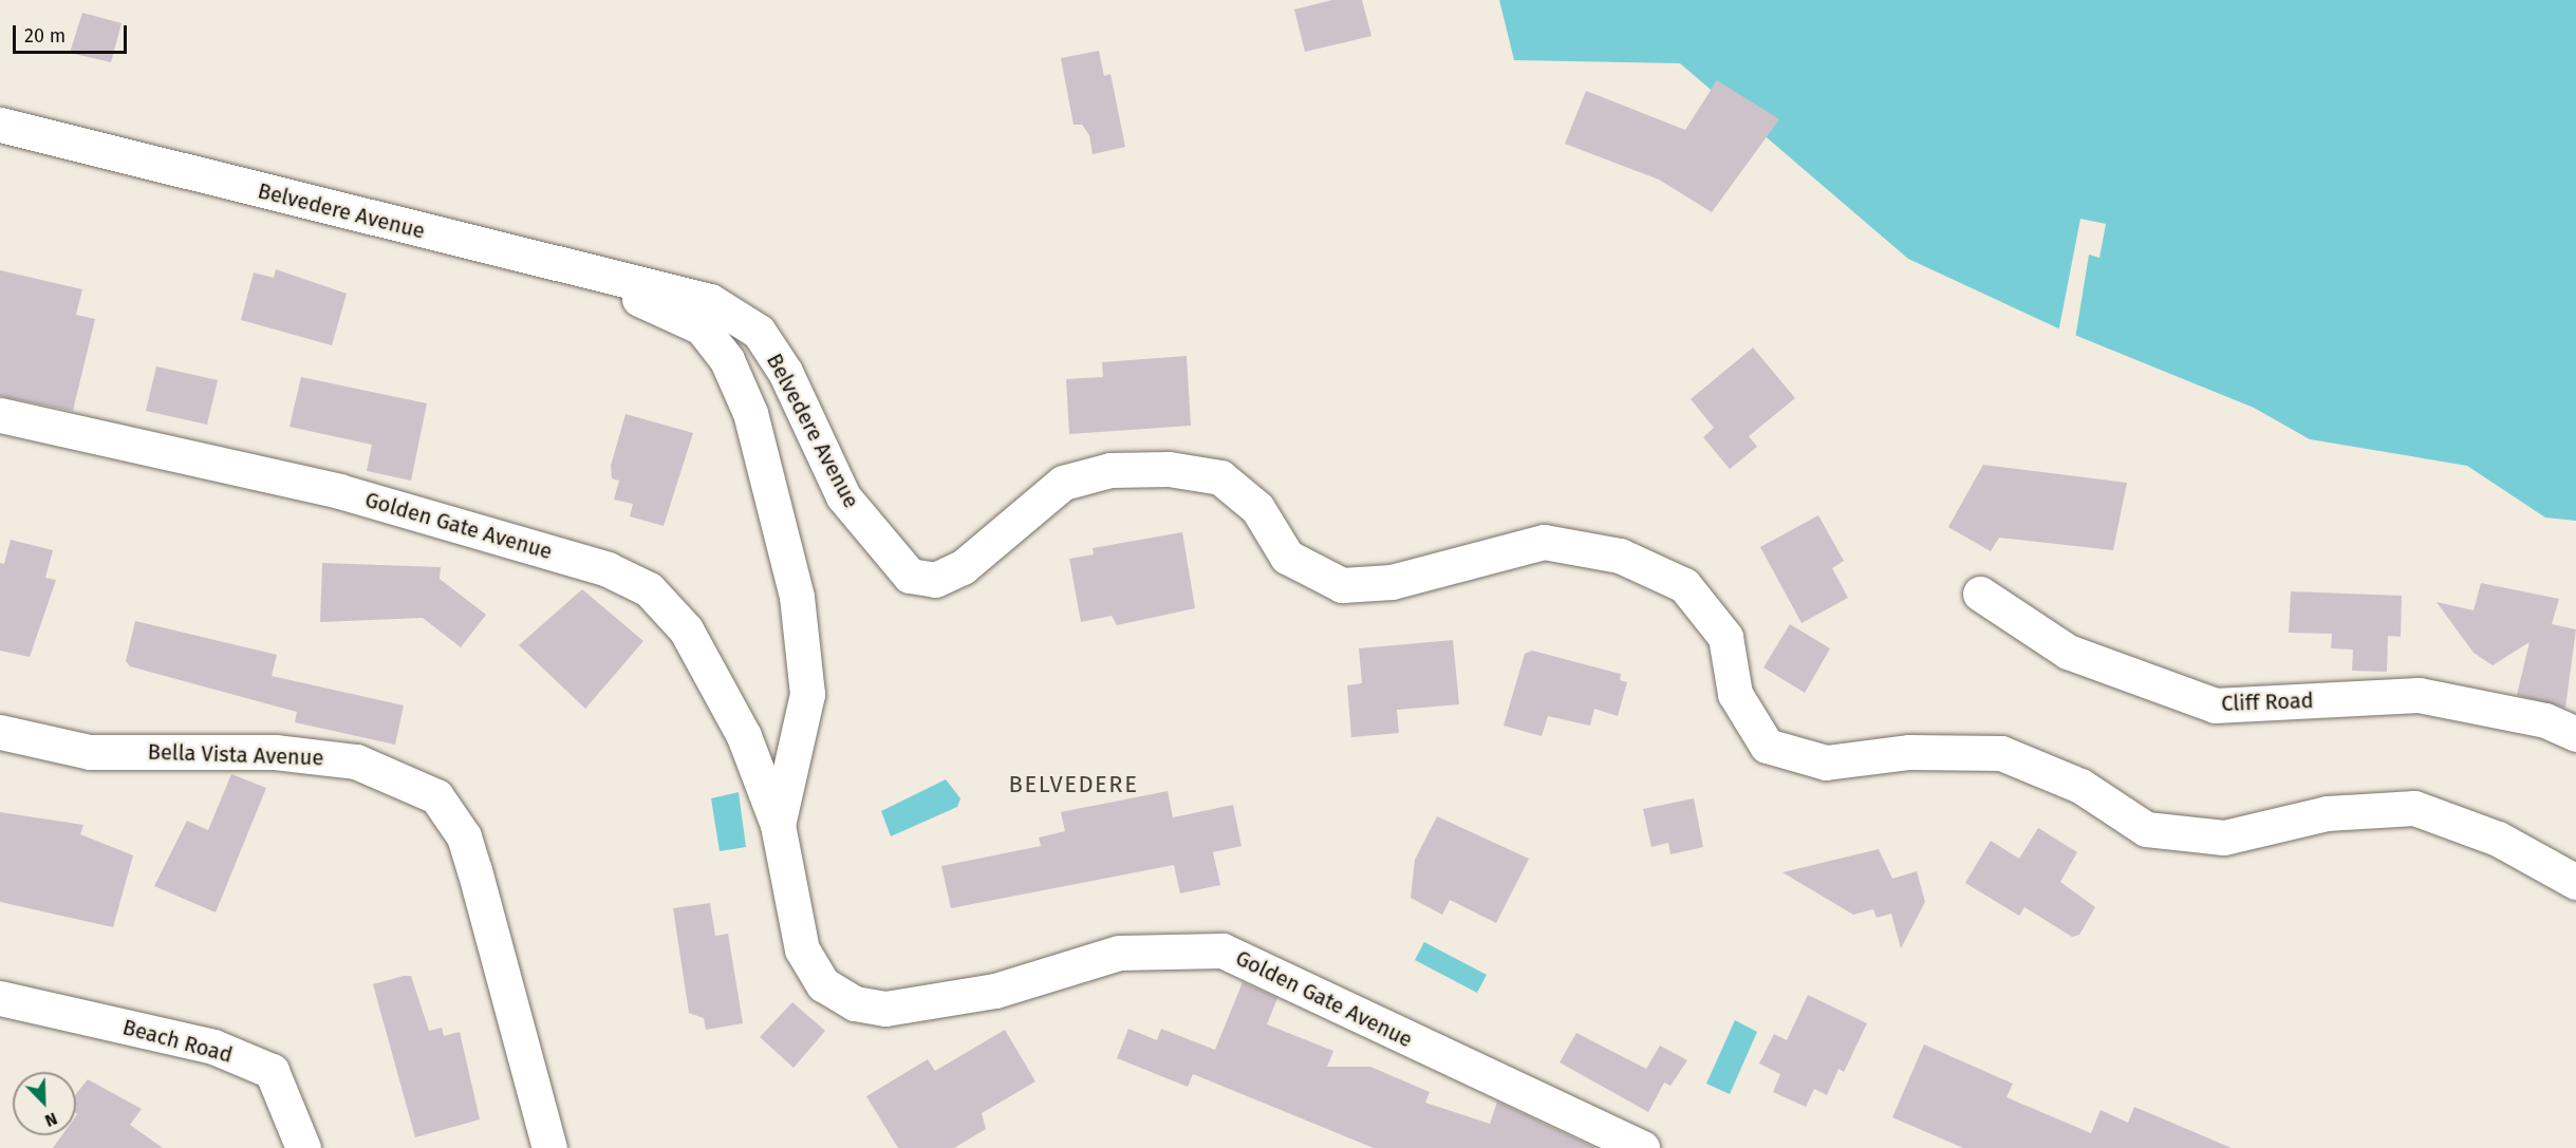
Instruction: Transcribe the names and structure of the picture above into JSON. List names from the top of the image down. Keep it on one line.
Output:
{"streets":{"street":["Belvedere Avenue","Golden Gate Avenue","Cliff Road","Bella Vista Avenue","Beach Road"]},"crossings":[["Belvedere Avenue","Golden Gate Avenue"]],"districts":["BELVEDERE"],"scale_bar":"20 m","north":"bottom right"}
